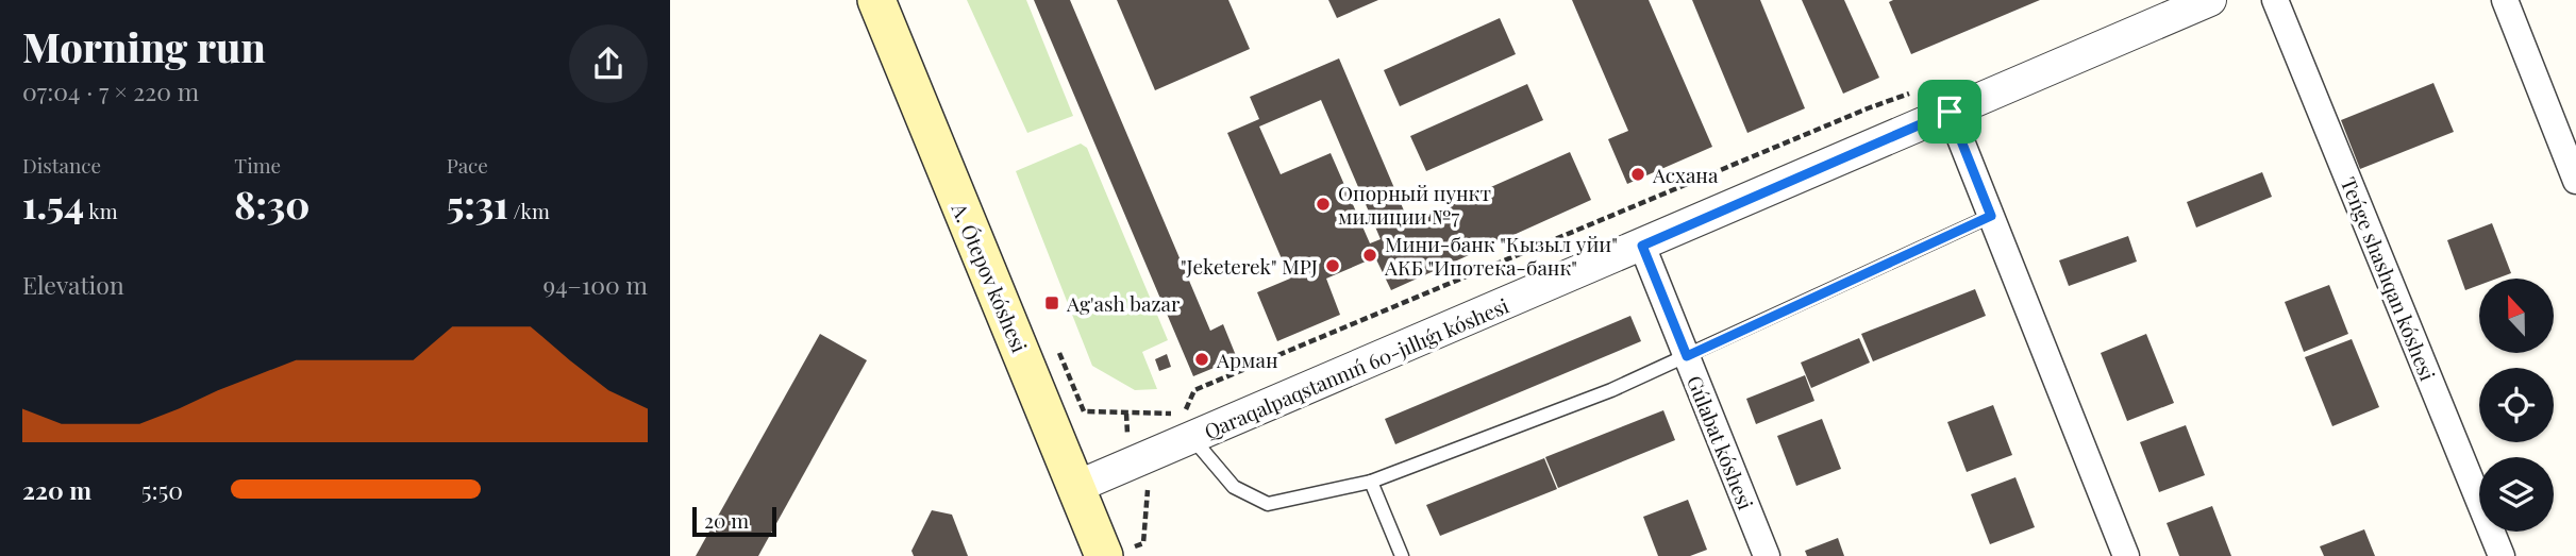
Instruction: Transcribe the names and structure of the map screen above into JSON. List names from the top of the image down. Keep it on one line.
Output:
{"streets":{"main road":["A. Ótepov kóshesi"],"street":["Teńge shashqan kóshesi","Qaraqalpaqstannıń 60-jıllıǵı kóshesi","Gúlabat kóshesi"]},"crossings":[["A. Ótepov kóshesi","Qaraqalpaqstannıń 60-jıllıǵı kóshesi"],["Qaraqalpaqstannıń 60-jıllıǵı kóshesi","Gúlabat kóshesi"]],"places":{"other":["Асхана","Опорный пункт милиции №7","Мини-банк \"Кызыл уйи\" АКБ \"Ипотека-банк\"","\"Jeketerek\" MPJ","Арман"],"transit":["Ag'ash bazar"]},"scale_bar":"20 m","north":"top","page":{"heading":["Morning run","07:04 · 7 × 220 m"],"stats":[["Distance","1.54 km"],["Time","8:30"],["Pace","5:31 /km"]],"chart":["Elevation","94–100 m"],"list":[{"name":"220 m","note":"5:50"}],"scale":"20 m"}}
